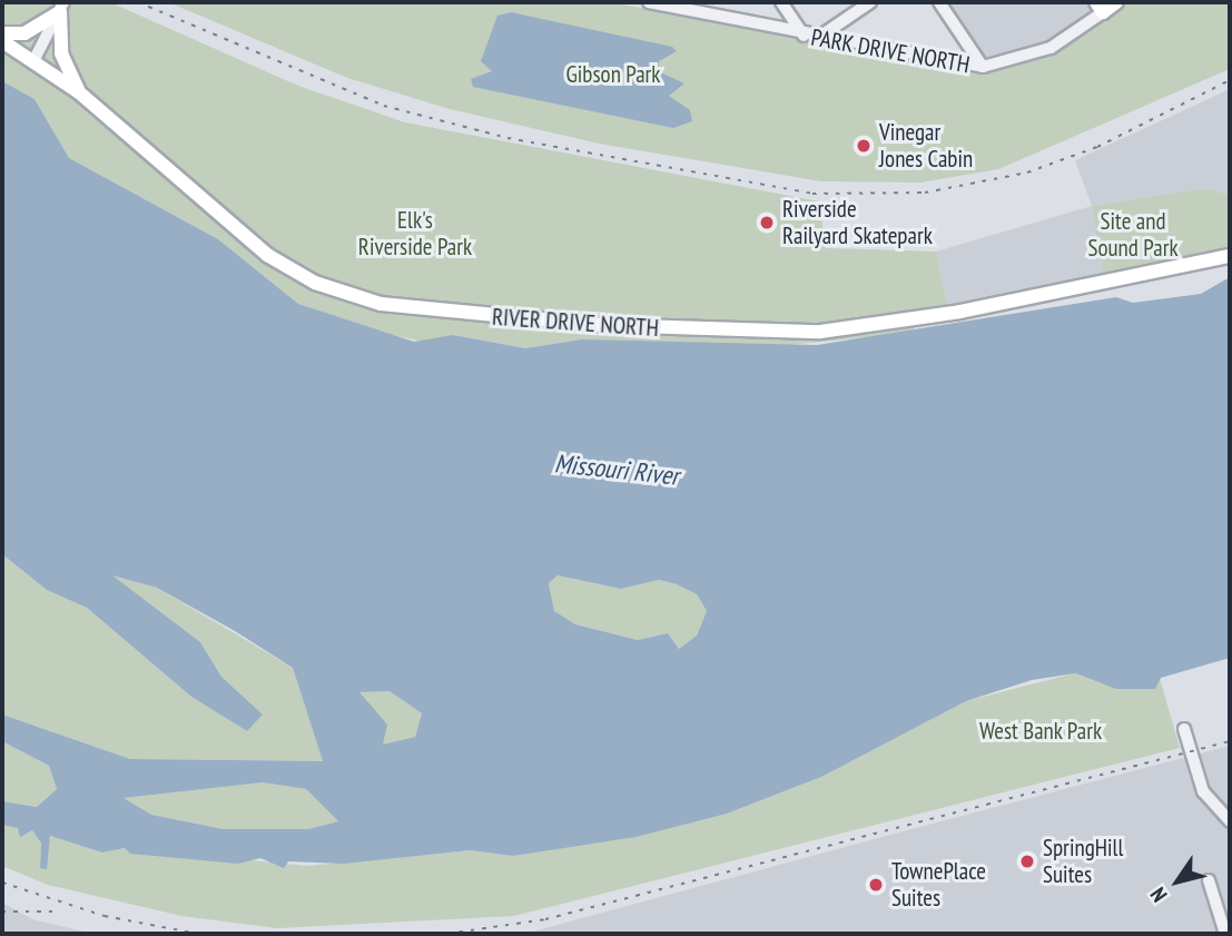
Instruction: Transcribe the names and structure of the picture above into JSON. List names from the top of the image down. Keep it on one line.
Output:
{"streets":{"main road":["PARK DRIVE NORTH","RIVER DRIVE NORTH"]},"water":["Missouri River"],"parks":["Gibson Park","Elk's Riverside Park","Site and Sound Park","West Bank Park"],"places":["Vinegar Jones Cabin","Riverside Railyard Skatepark","SpringHill Suites","TownePlace Suites"],"north":"bottom left"}
